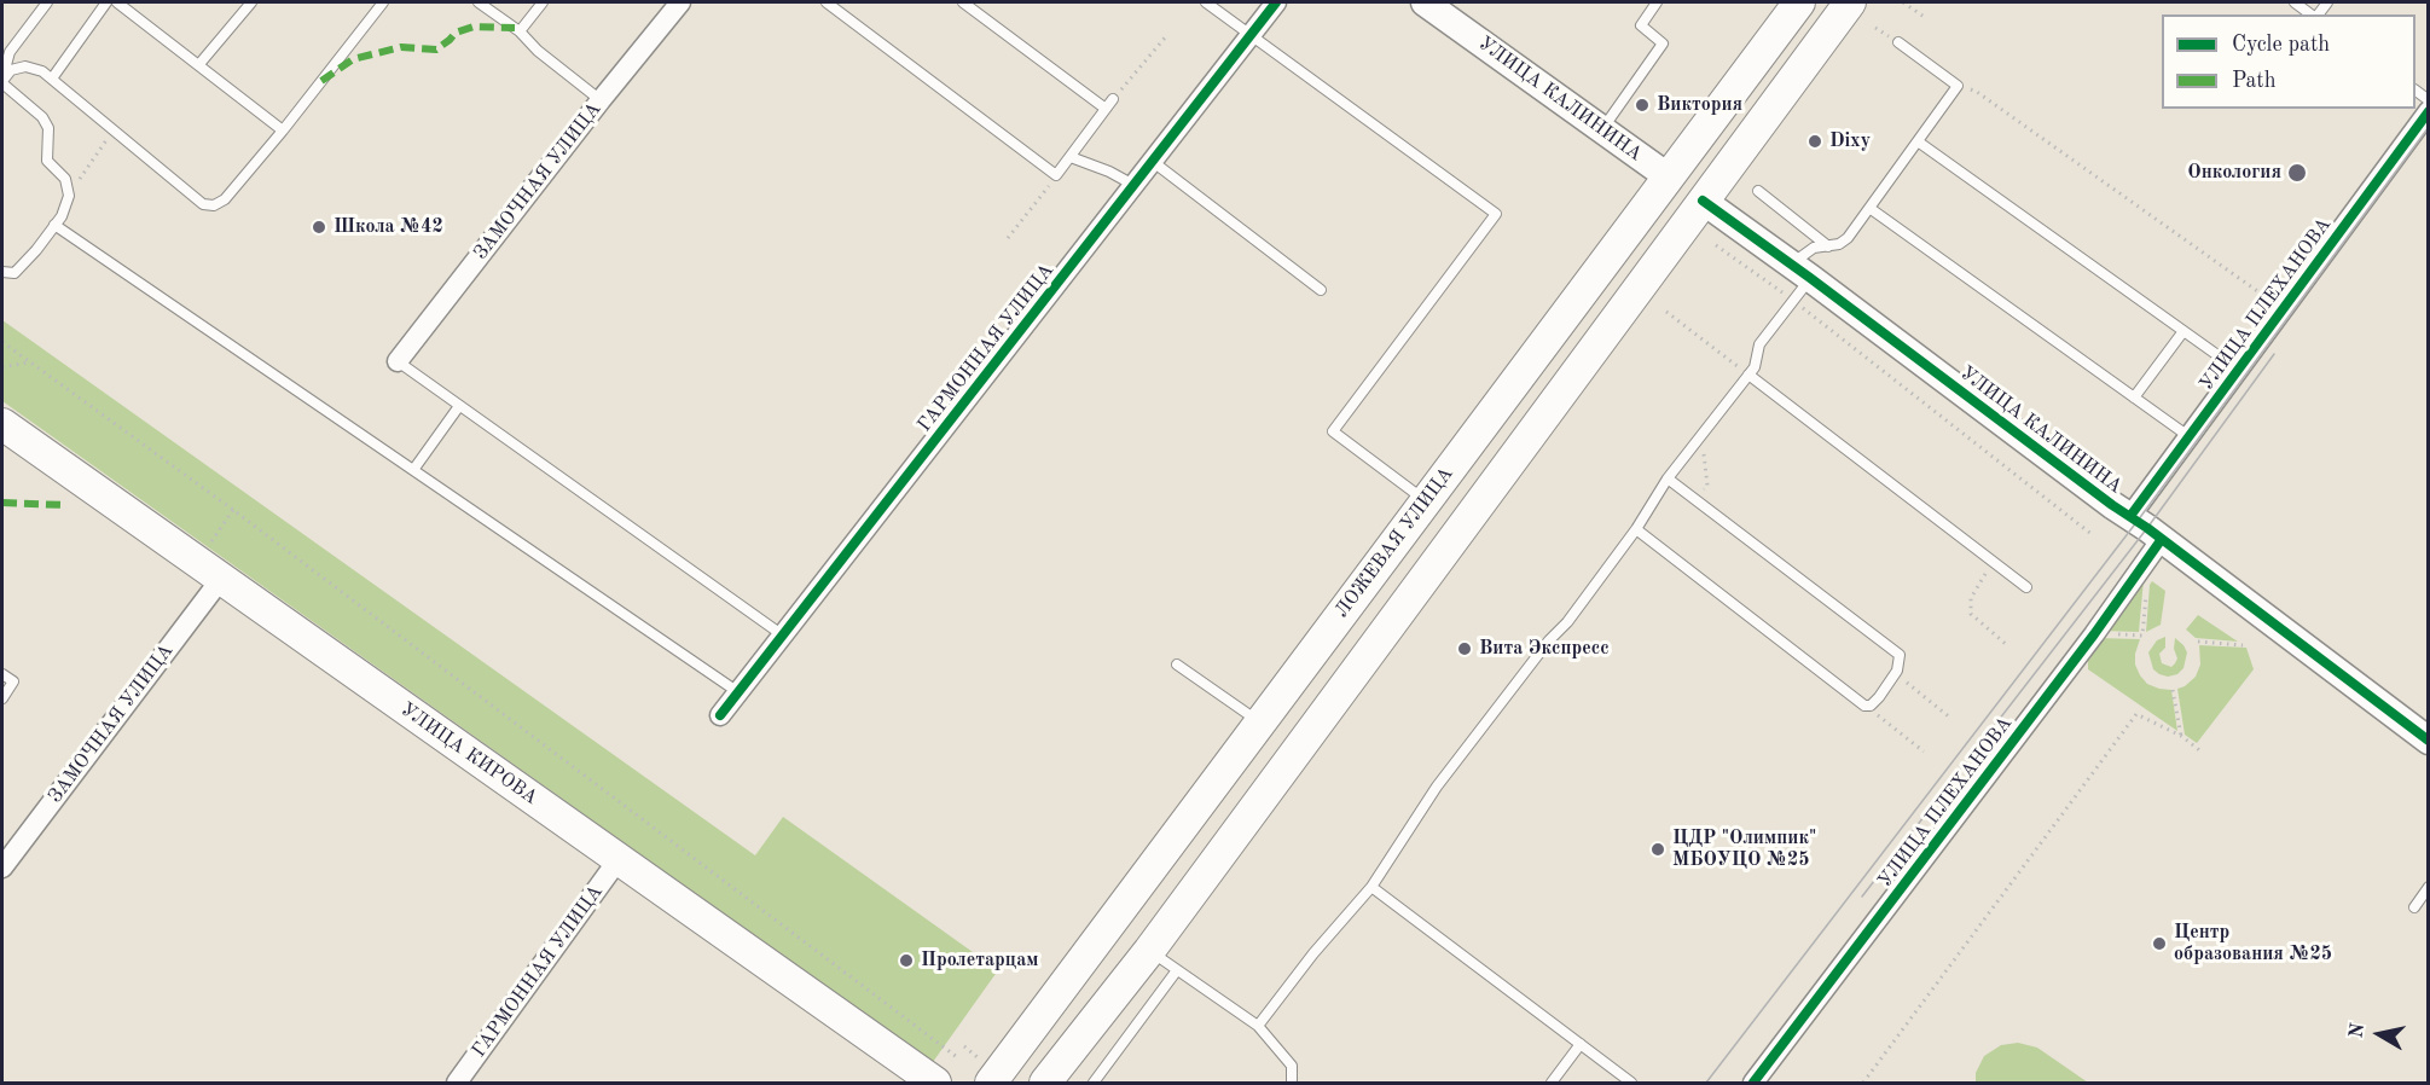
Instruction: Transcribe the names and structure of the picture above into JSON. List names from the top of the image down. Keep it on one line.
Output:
{"streets":{"main road":["УЛИЦА КАЛИНИНА","ЛОЖЕВАЯ УЛИЦА","УЛИЦА КИРОВА"],"street":["ЗАМОЧНАЯ УЛИЦА","УЛИЦА ПЛЕХАНОВА","ГАРМОННАЯ УЛИЦА"]},"crossings":[["УЛИЦА КАЛИНИНА","УЛИЦА ПЛЕХАНОВА"],["УЛИЦА КАЛИНИНА","ЛОЖЕВАЯ УЛИЦА"],["ЗАМОЧНАЯ УЛИЦА","УЛИЦА КИРОВА"],["ГАРМОННАЯ УЛИЦА","УЛИЦА КИРОВА"]],"places":["Виктория","Dixy","Онкология","Школа №42","Вита Экспресс","ЦДР \"Олимпик\" МБОУЦО №25","Центр образования №25","Пролетарцам"],"legend":["Cycle path","Path"],"north":"left"}
